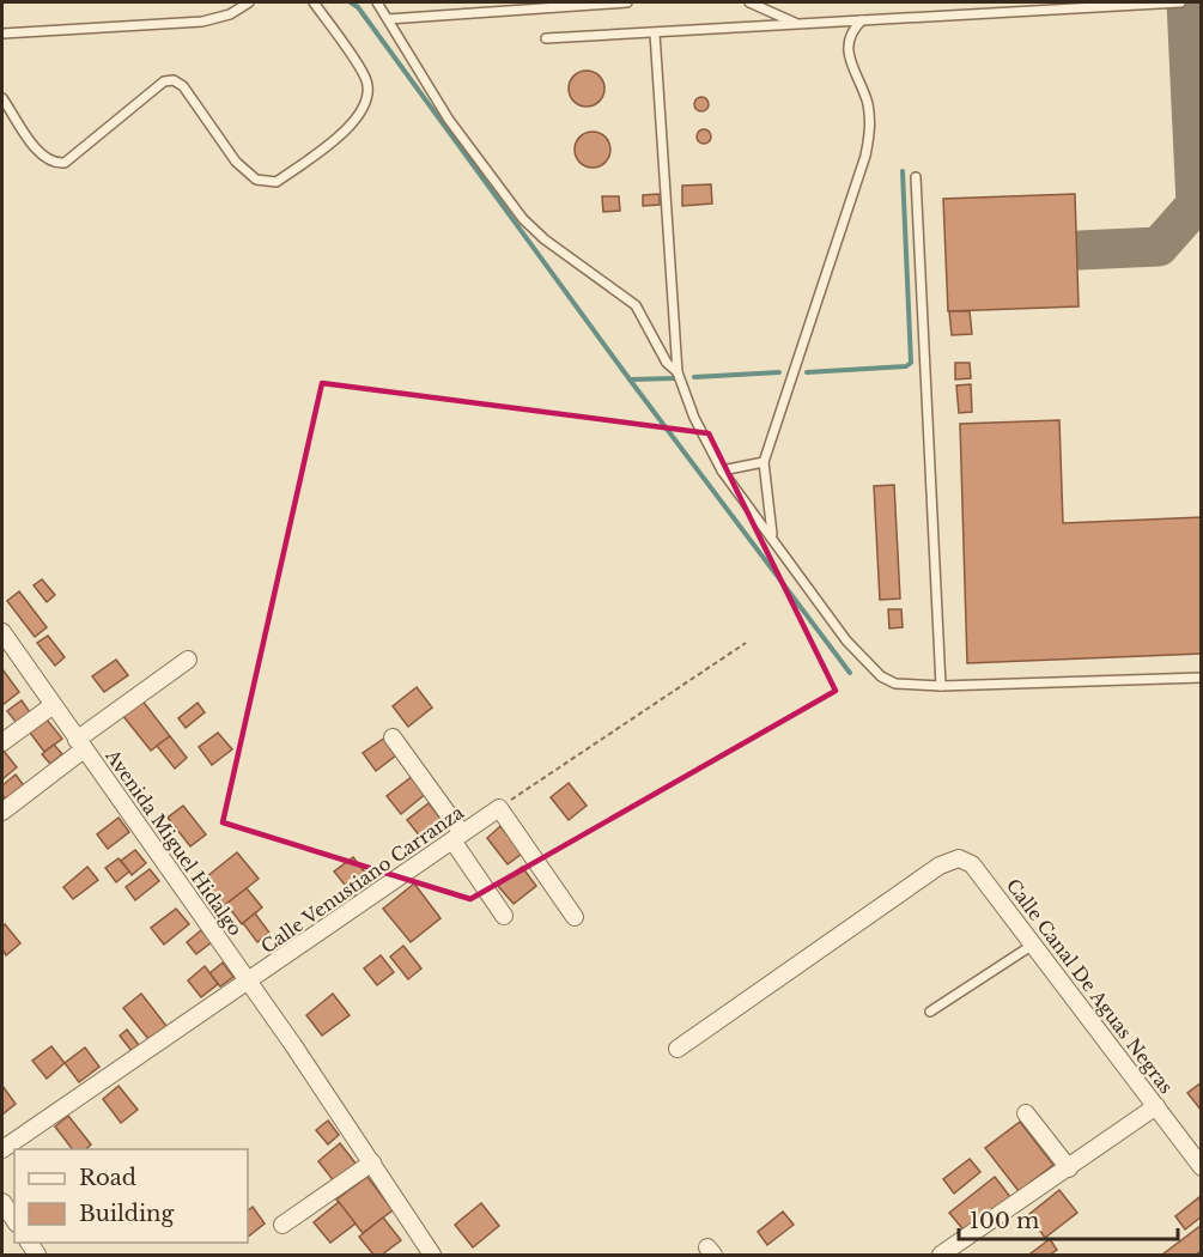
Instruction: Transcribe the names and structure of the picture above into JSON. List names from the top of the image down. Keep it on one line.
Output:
{"streets":{"street":["Avenida Miguel Hidalgo","Calle Venustiano Carranza","Calle Canal De Aguas Negras"]},"crossings":[["Avenida Miguel Hidalgo","Calle Venustiano Carranza"]],"legend":["Road","Building"],"scale_bar":"100 m"}
